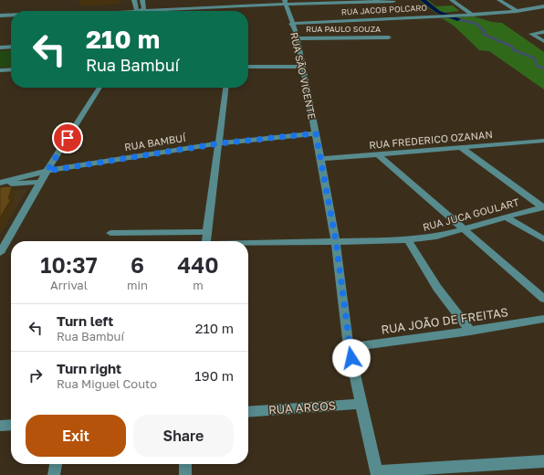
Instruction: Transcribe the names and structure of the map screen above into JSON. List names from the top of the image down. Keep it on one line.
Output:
{"streets":{"street":["RUA JACOB POLCARO","RUA PAULO SOUZA","RUA SÃO VICENTE","RUA FREDERICO OZANAN","RUA BAMBUÍ","RUA JUCA GOULART","RUA JOÃO DE FREITAS","RUA ARCOS"]},"crossings":[["RUA JACOB POLCARO","RUA SÃO VICENTE"],["RUA PAULO SOUZA","RUA SÃO VICENTE"],["RUA SÃO VICENTE","RUA FREDERICO OZANAN"],["RUA SÃO VICENTE","RUA BAMBUÍ"],["RUA SÃO VICENTE","RUA JUCA GOULART"],["RUA SÃO VICENTE","RUA JOÃO DE FREITAS"],["RUA SÃO VICENTE","RUA ARCOS"]],"page":{"turn":["210 m","Rua Bambuí"],"eta":["10:37","Arrival","6","min","440","m"],"list":[{"name":"Turn left","note":"Rua Bambuí","value":"210 m"},{"name":"Turn right","note":"Rua Miguel Couto","value":"190 m"}],"buttons":["Exit","Share"]}}
